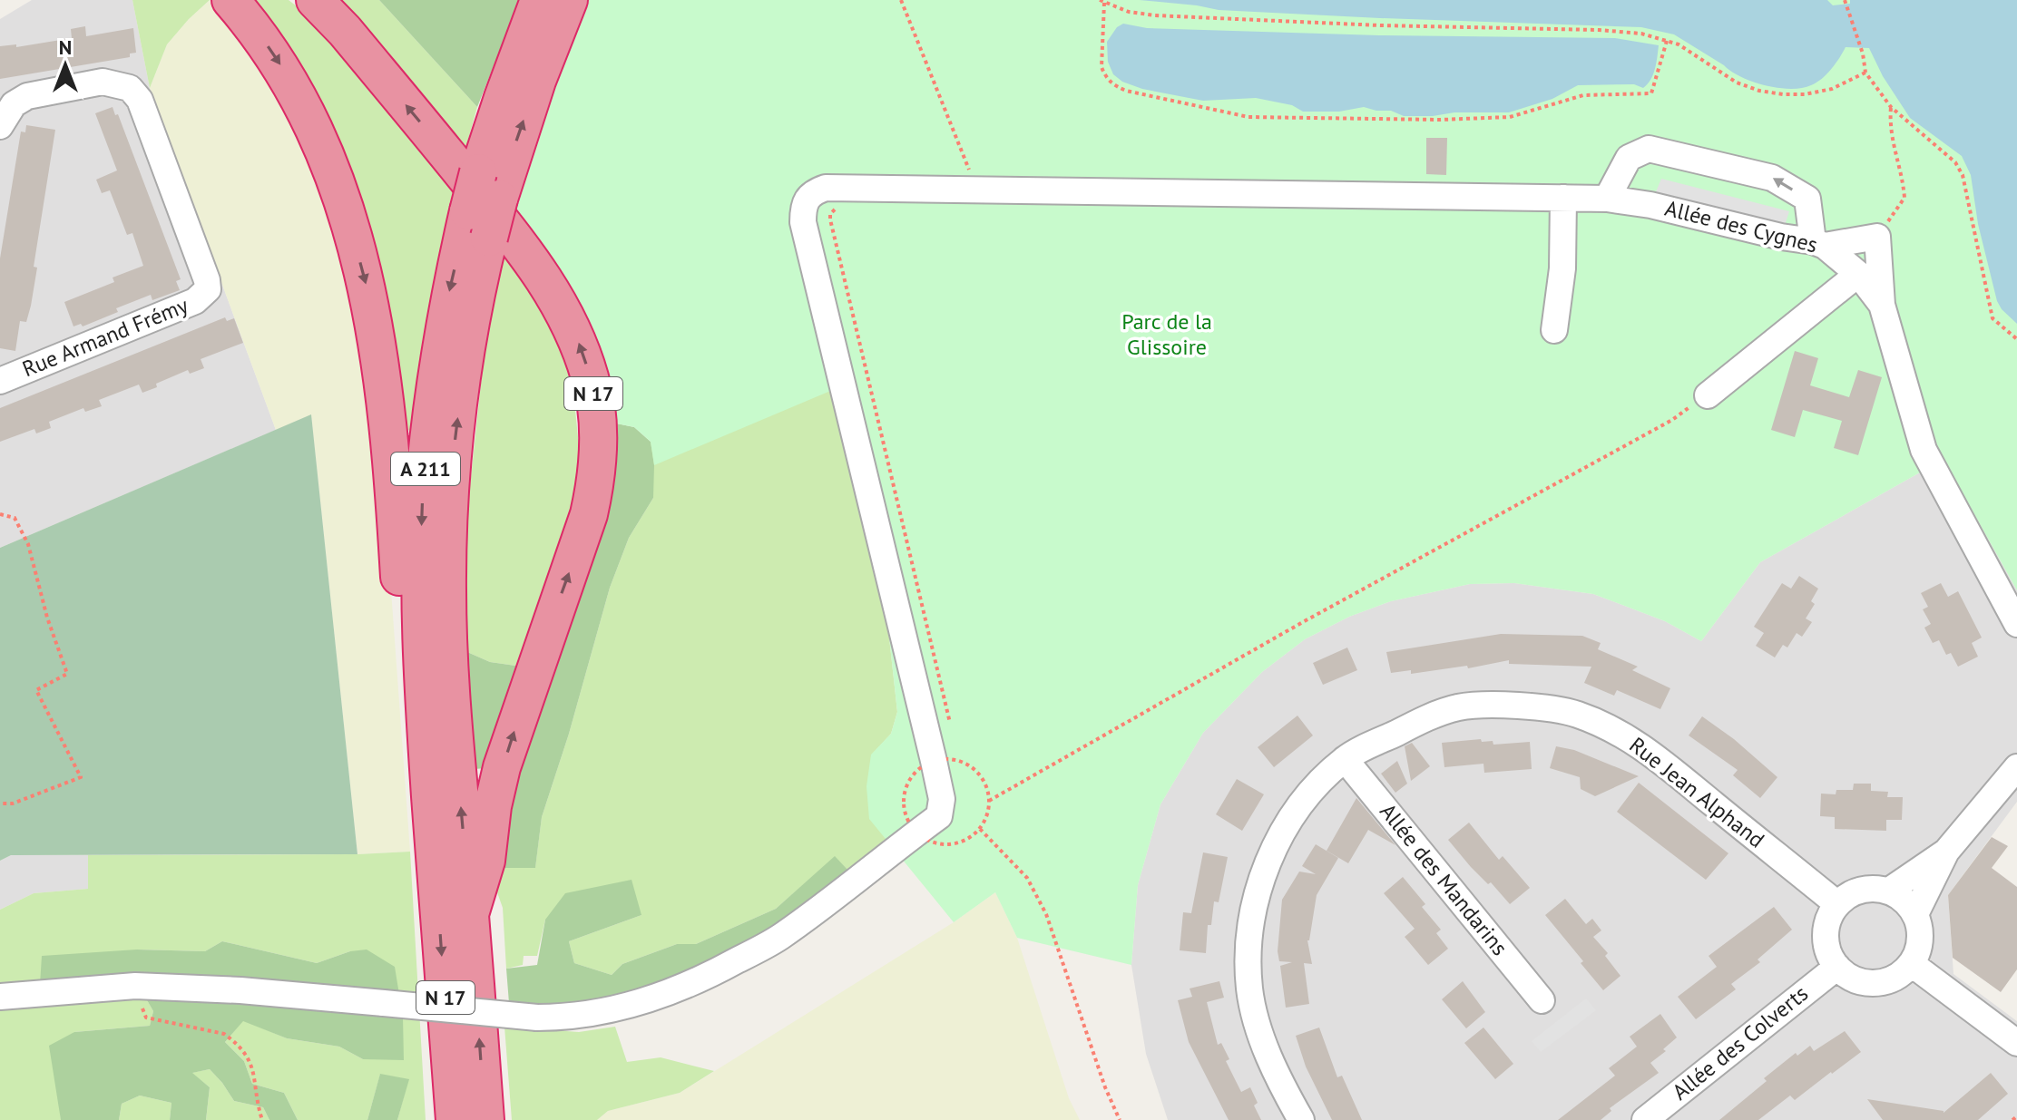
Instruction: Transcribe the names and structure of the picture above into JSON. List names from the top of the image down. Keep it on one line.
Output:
{"streets":{"highway":["N 17","A 211"],"street":["Allée des Cygnes","Rue Armand Frémy","Rue Jean Alphand","Allée des Mandarins","Allée des Colverts"]},"crossings":[["N 17","A 211"],["Rue Jean Alphand","Allée des Mandarins"],["Rue Jean Alphand","Allée des Colverts"]],"parks":["Parc de la Glissoire"],"north":"top"}
